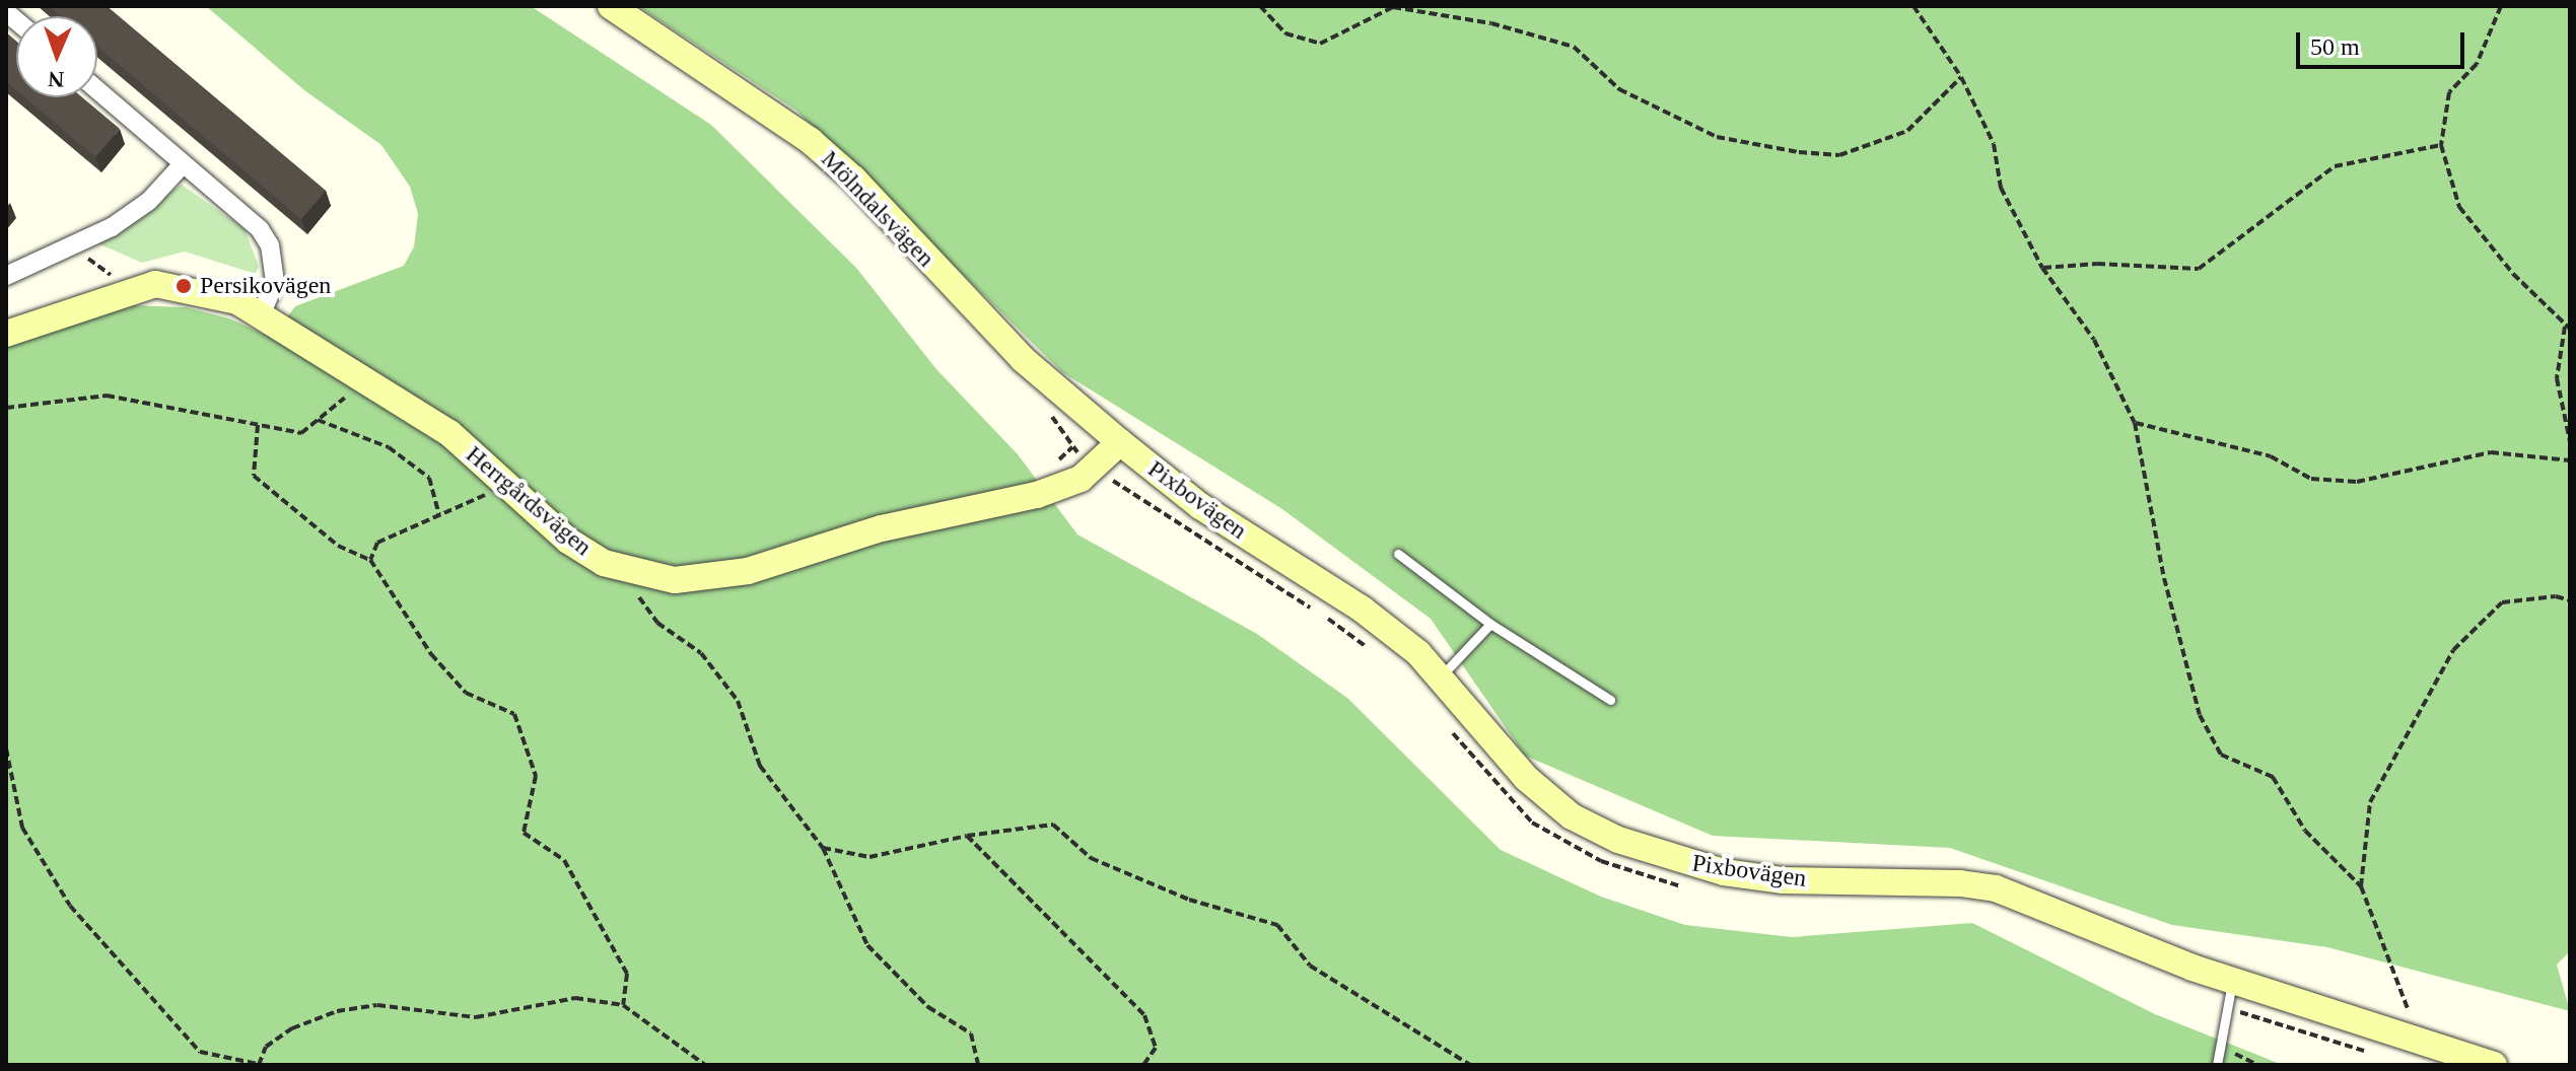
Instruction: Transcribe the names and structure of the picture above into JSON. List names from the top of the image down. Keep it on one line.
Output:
{"streets":{"street":["Mölndalsvägen","Pixbovägen","Herrgårdsvägen"]},"crossings":[["Mölndalsvägen","Pixbovägen"],["Mölndalsvägen","Herrgårdsvägen"],["Pixbovägen","Herrgårdsvägen"]],"places":["Persikovägen"],"scale_bar":"50 m","north":"bottom"}
